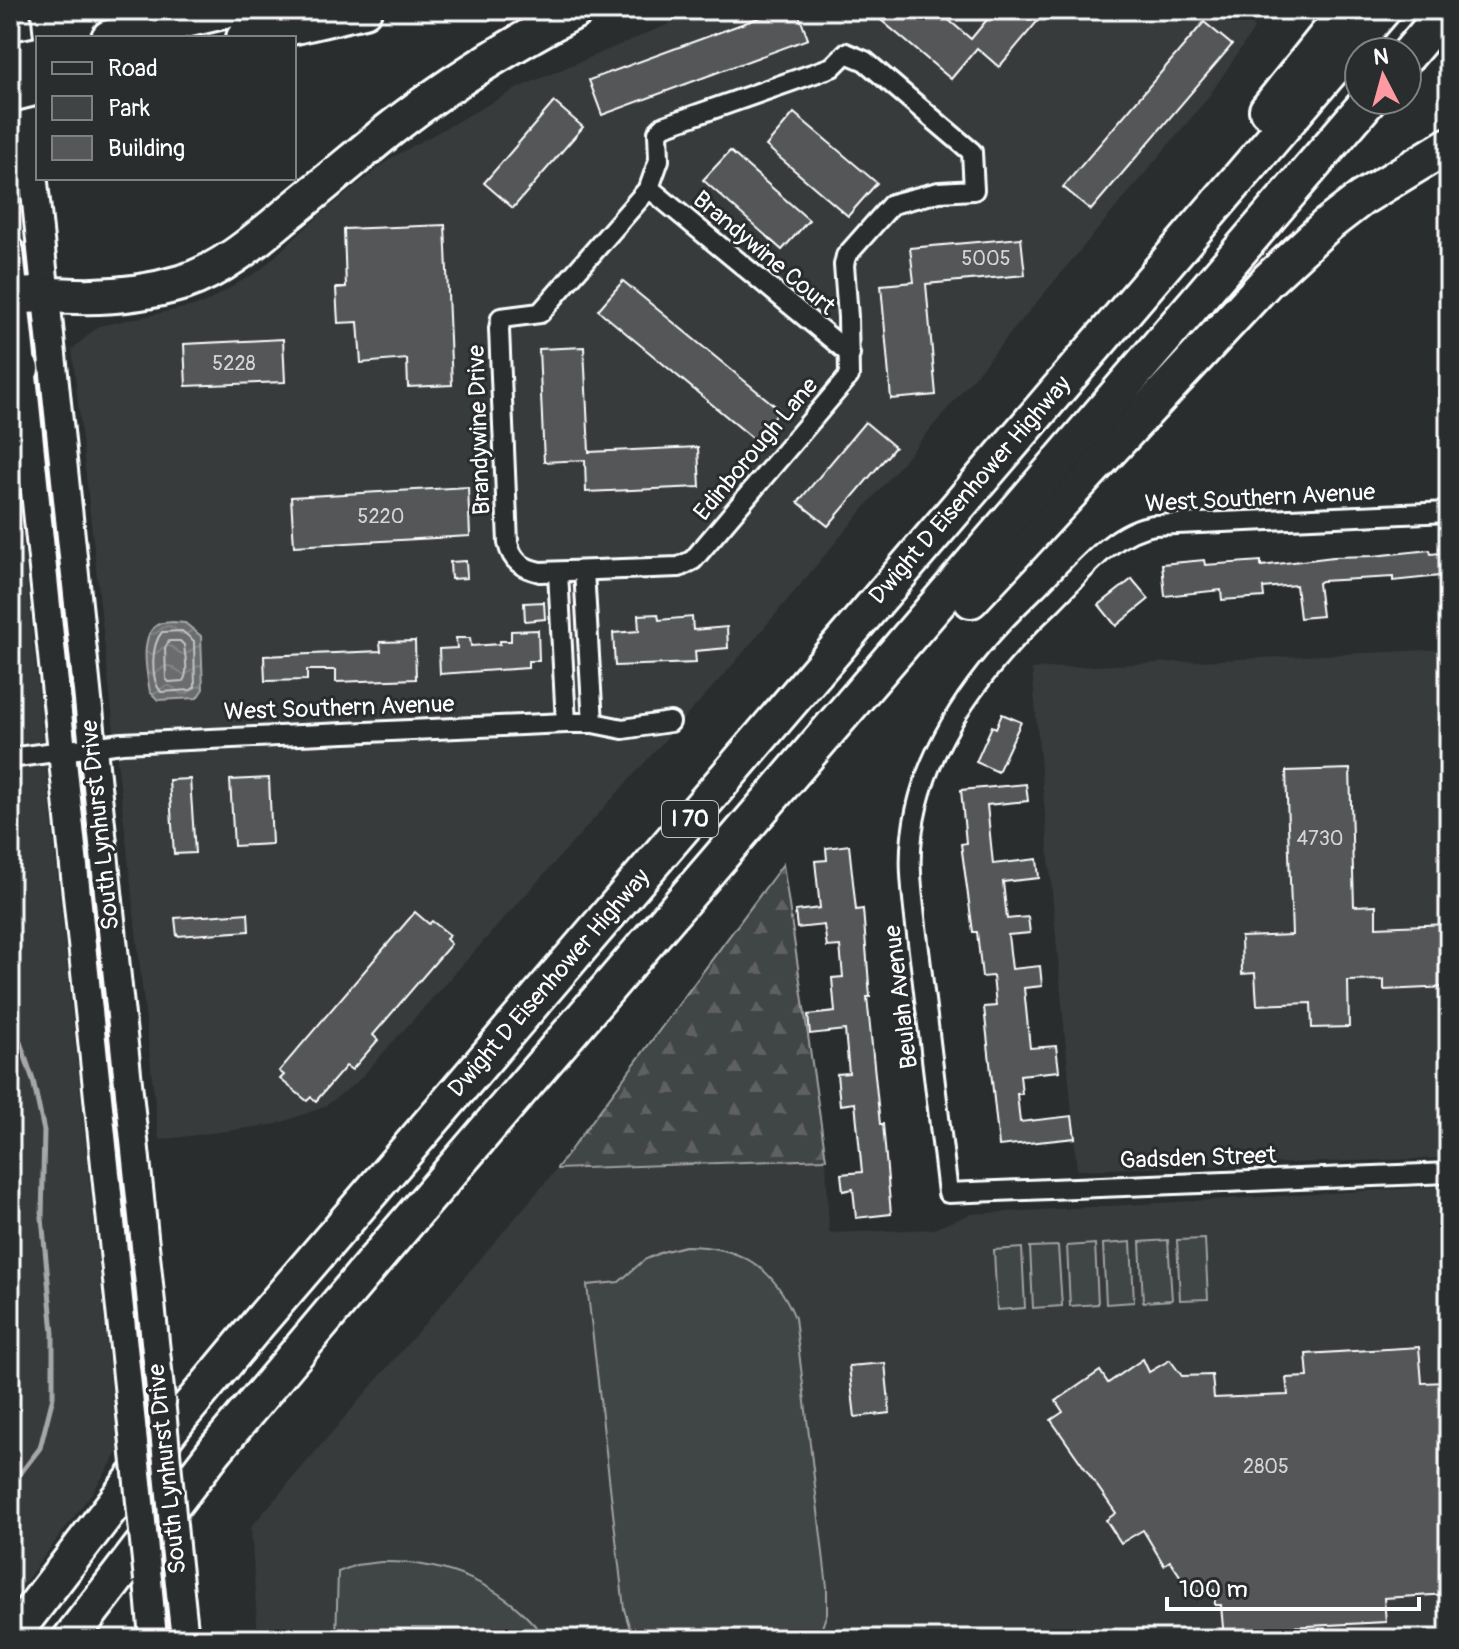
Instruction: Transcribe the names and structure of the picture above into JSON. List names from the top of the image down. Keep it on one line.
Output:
{"streets":{"highway":["Dwight D Eisenhower Highway","I 70"],"main road":["South Lynhurst Drive"],"street":["Brandywine Court","Brandywine Drive","Edinborough Lane","West Southern Avenue","Beulah Avenue","Gadsden Street"]},"crossings":[["Brandywine Court","Brandywine Drive"],["Brandywine Court","Edinborough Lane"],["Brandywine Drive","Edinborough Lane"],["West Southern Avenue","South Lynhurst Drive"],["West Southern Avenue","Beulah Avenue"],["Beulah Avenue","Gadsden Street"]],"house_numbers":["5005","5228","5220","4730","2805"],"legend":["Road","Park","Building"],"scale_bar":"100 m","north":"top"}
